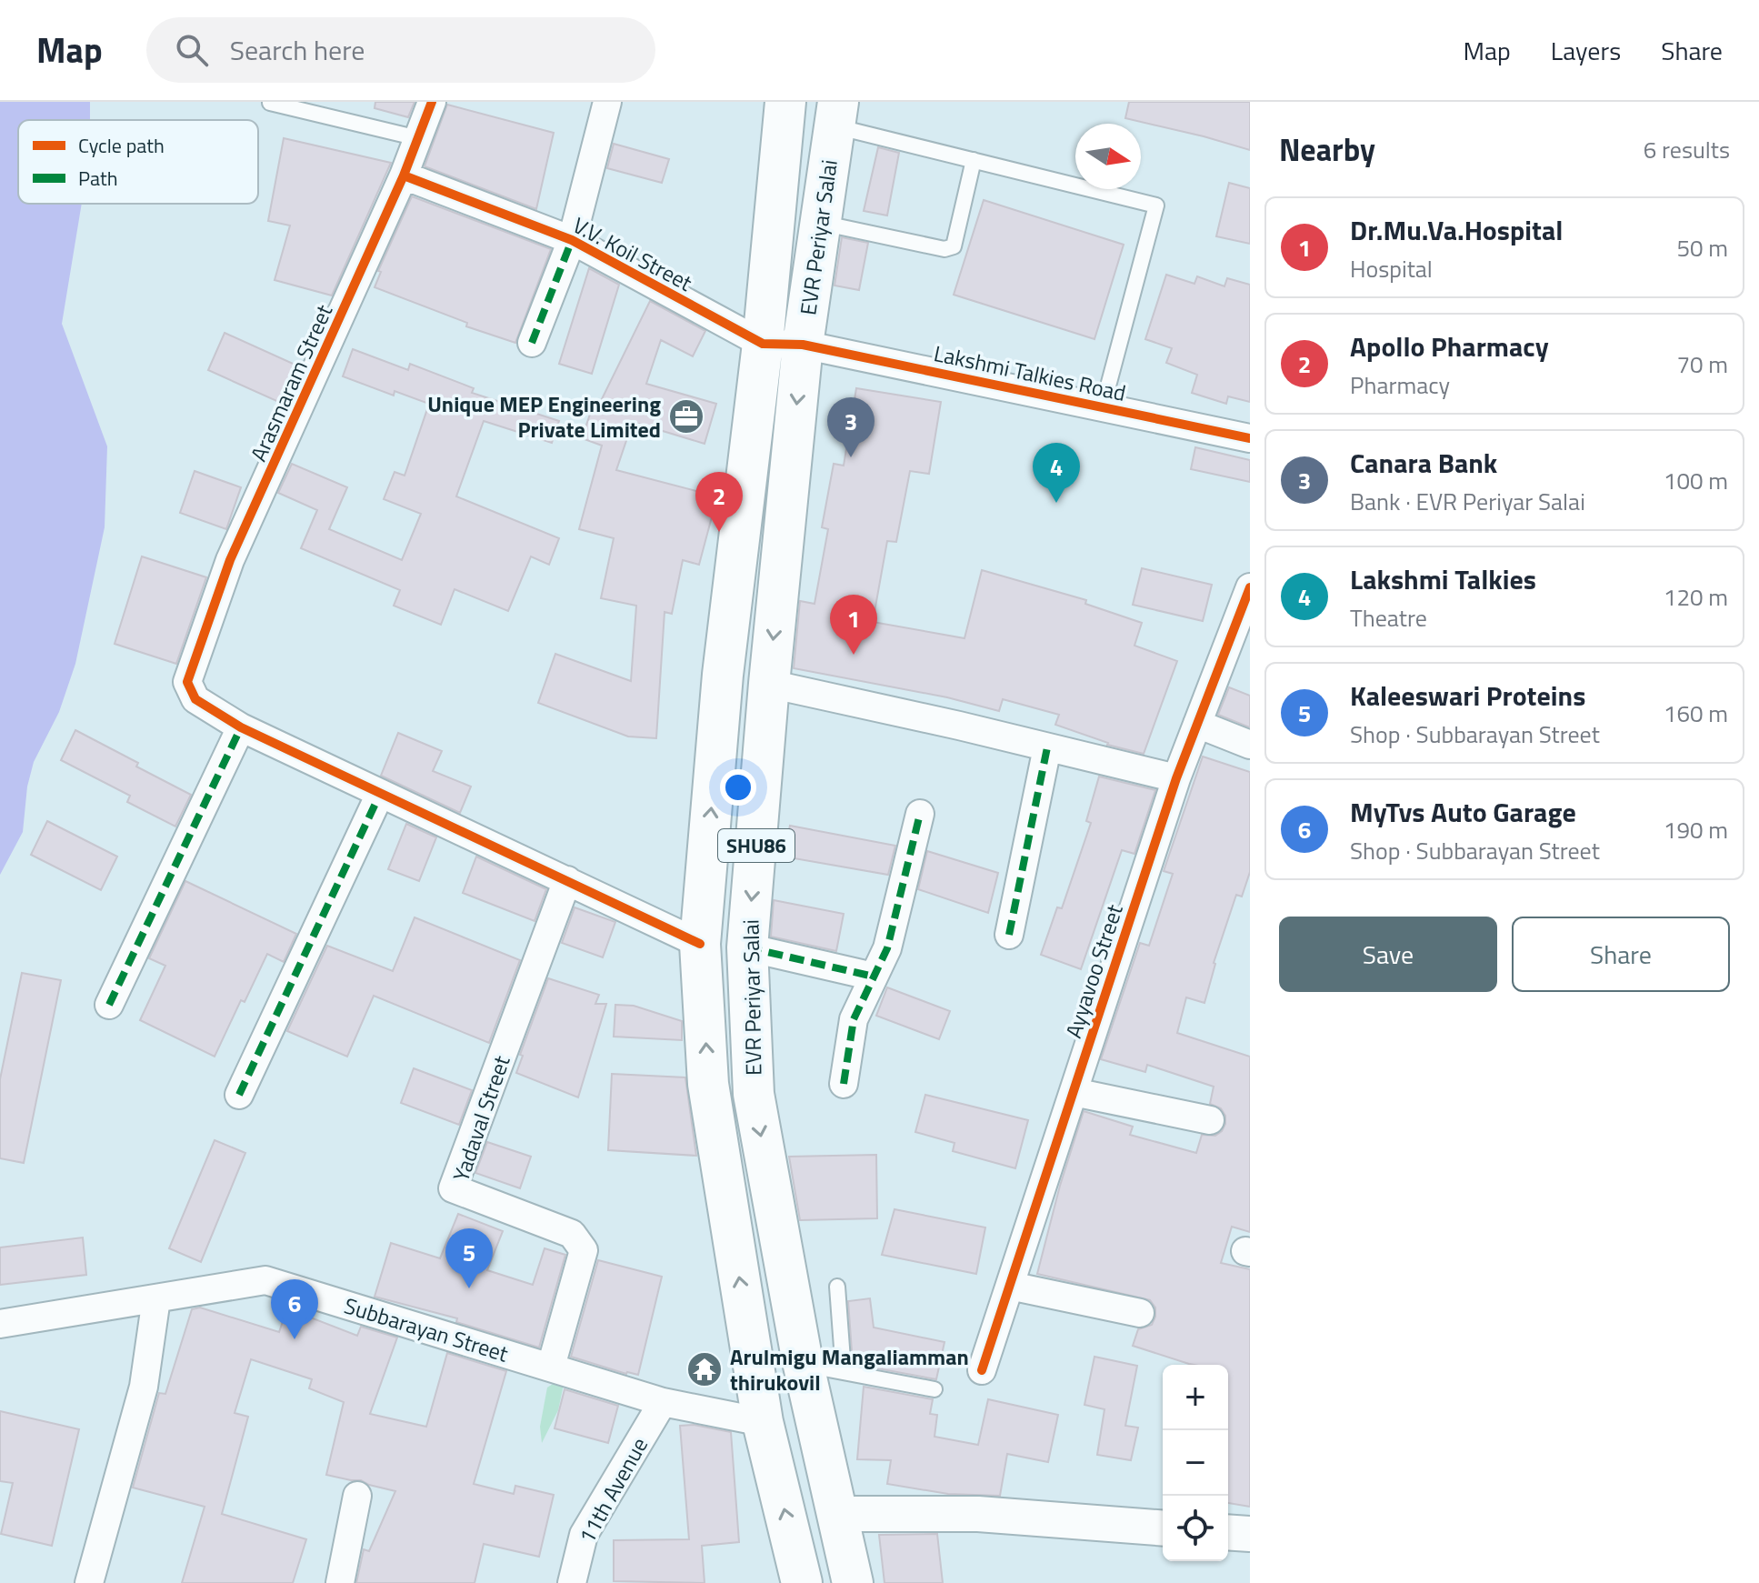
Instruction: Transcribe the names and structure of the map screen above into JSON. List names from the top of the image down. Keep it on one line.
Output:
{"streets":{"main road":["EVR Periyar Salai","SHU86"],"street":["V.V. Koil Street","Lakshmi Talkies Road","Arasmaram Street","Ayyavoo Street","Yadaval Street","Subbarayan Street","11th Avenue"]},"crossings":[["EVR Periyar Salai","V.V. Koil Street"],["EVR Periyar Salai","Lakshmi Talkies Road"],["EVR Periyar Salai","Subbarayan Street"],["V.V. Koil Street","Lakshmi Talkies Road"],["V.V. Koil Street","Arasmaram Street"],["Yadaval Street","Subbarayan Street"],["Subbarayan Street","11th Avenue"]],"places":{"office":["Unique MEP Engineering Private Limited"],"temple":["Arulmigu Mangaliamman thirukovil"]},"legend":["Cycle path","Path"],"north":"right","page":{"header":"Map","search":"Search here","nav":["Map","Layers","Share"],"heading":["Nearby","6 results"],"list":[{"mark":"1","name":"Dr.Mu.Va.Hospital","note":"Hospital","value":"50 m"},{"mark":"2","name":"Apollo Pharmacy","note":"Pharmacy","value":"70 m"},{"mark":"3","name":"Canara Bank","note":"Bank · EVR Periyar Salai","value":"100 m"},{"mark":"4","name":"Lakshmi Talkies","note":"Theatre","value":"120 m"},{"mark":"5","name":"Kaleeswari Proteins","note":"Shop · Subbarayan Street","value":"160 m"},{"mark":"6","name":"MyTvs Auto Garage","note":"Shop · Subbarayan Street","value":"190 m"}],"pins":["3","4","2","1","5","6"],"buttons":["Save","Share"],"map_buttons":["+","−"]}}
